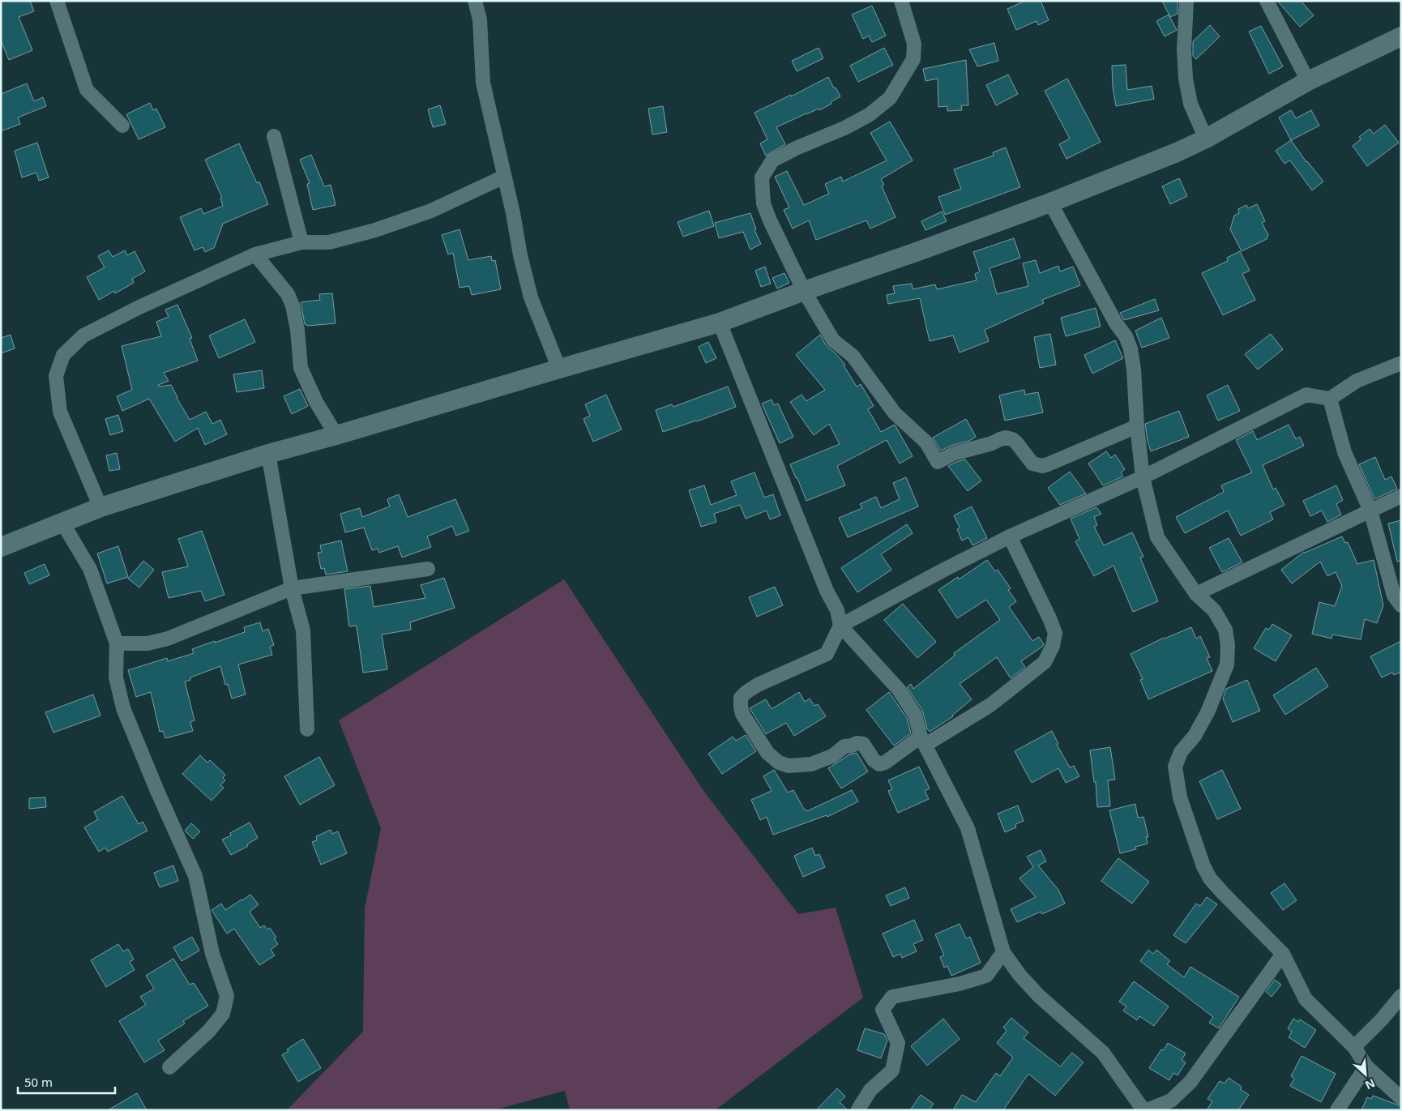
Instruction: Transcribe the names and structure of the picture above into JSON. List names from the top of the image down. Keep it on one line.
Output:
{"scale_bar":"50 m","north":"bottom right"}
